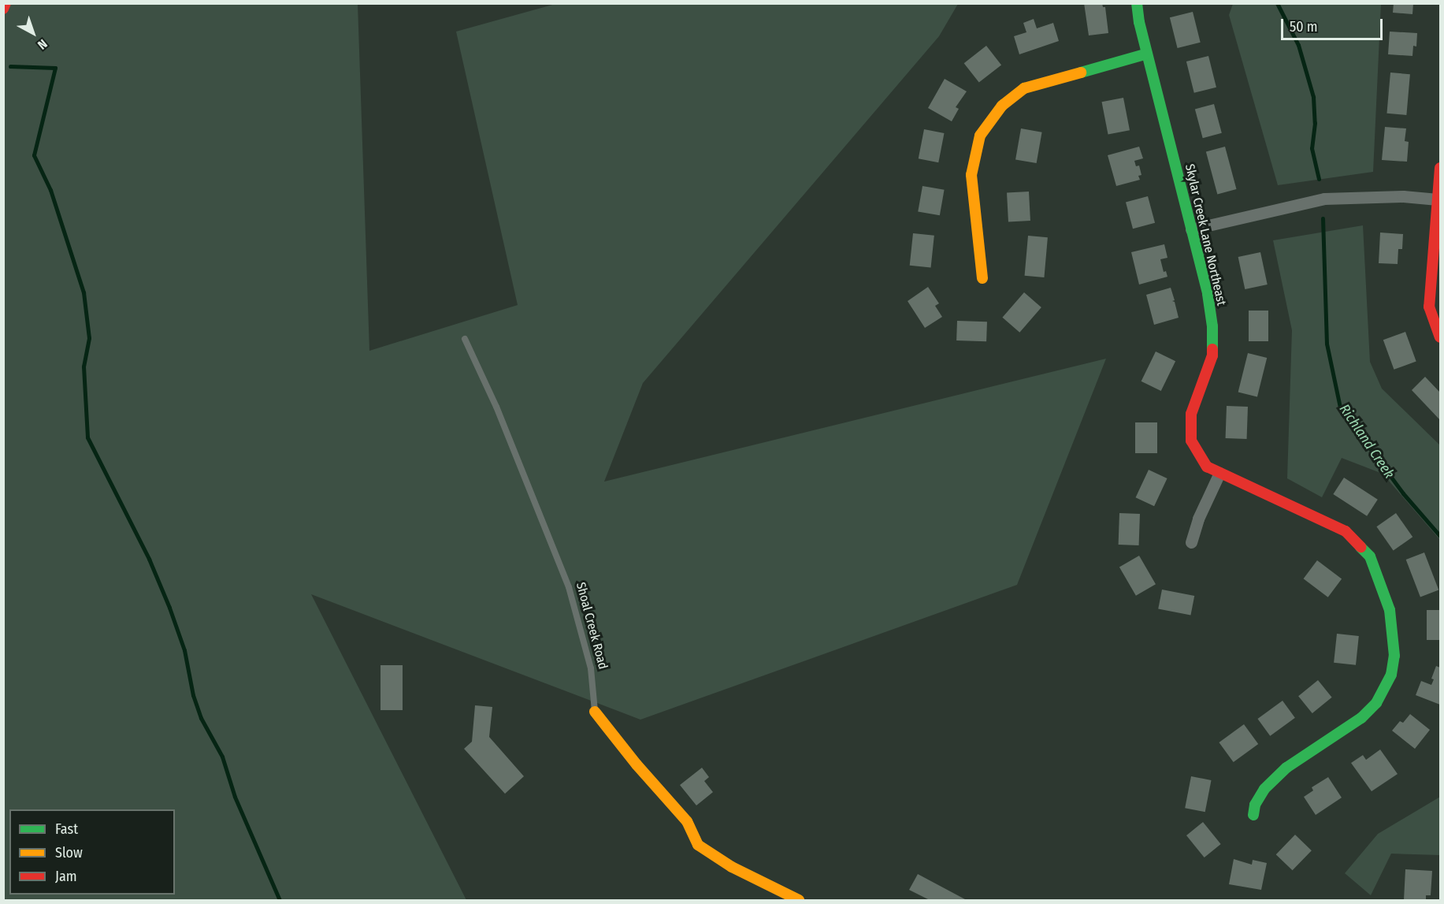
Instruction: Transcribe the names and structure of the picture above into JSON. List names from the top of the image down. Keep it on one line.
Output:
{"streets":{"street":["Skylar Creek Lane Northeast","Shoal Creek Road"]},"water":["Richland Creek"],"legend":["Fast","Slow","Jam"],"scale_bar":"50 m","north":"bottom right"}
